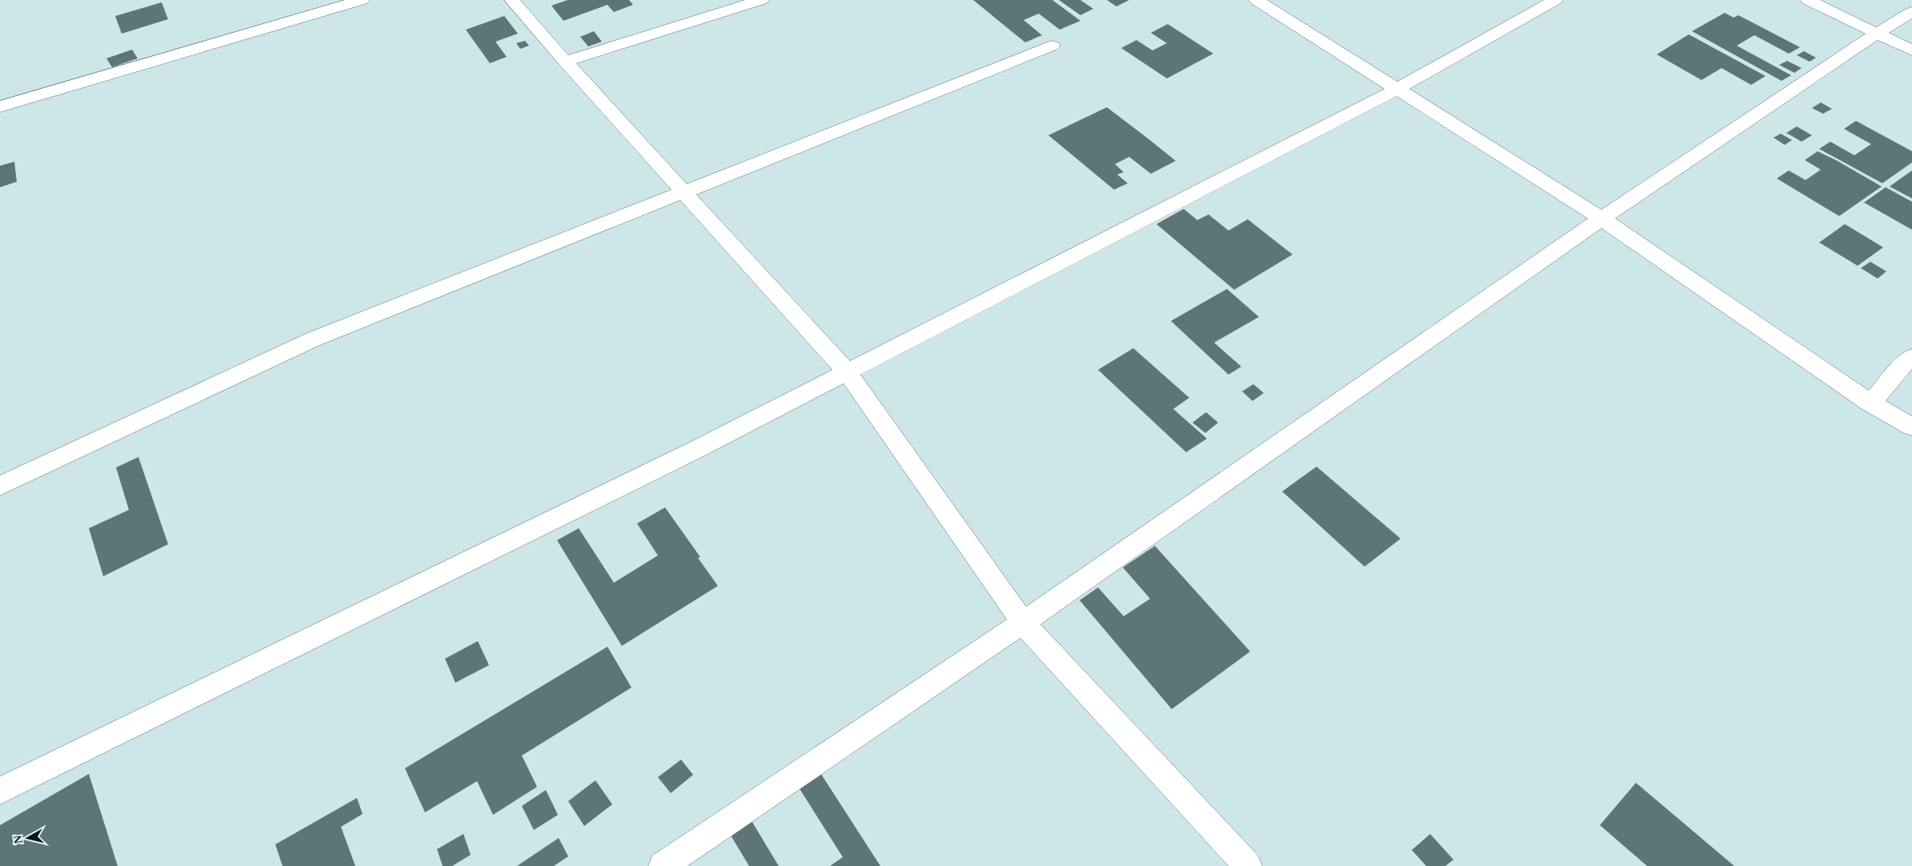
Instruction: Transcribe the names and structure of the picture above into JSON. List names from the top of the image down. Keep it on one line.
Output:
{"north":"left"}
